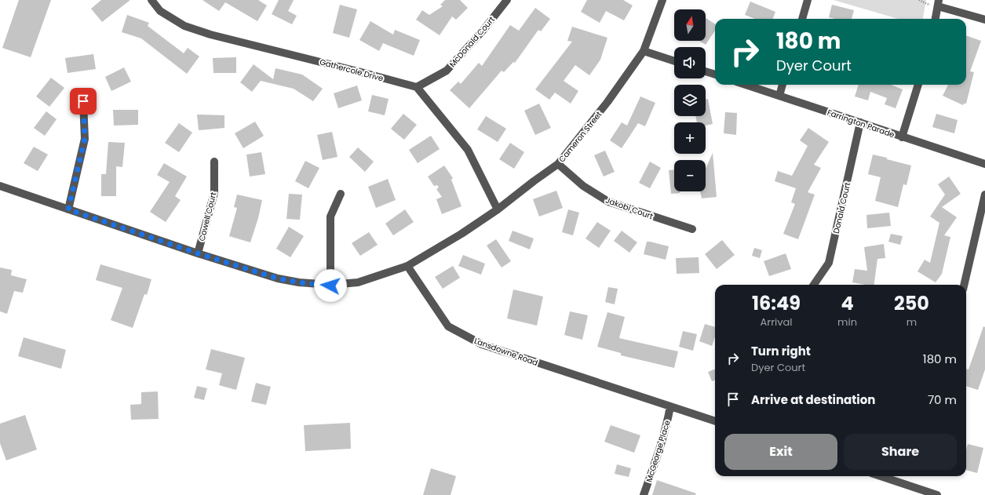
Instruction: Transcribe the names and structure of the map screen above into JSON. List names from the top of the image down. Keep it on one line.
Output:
{"streets":{"street":["McDonald Court","Gathercole Drive","Farrington Parade","Cameron Street","Jakobi Court","Donald Court","Cowell Court","Lansdowne Road","McGeorge Place"]},"crossings":[["McDonald Court","Gathercole Drive"],["Farrington Parade","Donald Court"],["Cameron Street","Jakobi Court"],["Cameron Street","Lansdowne Road"],["Lansdowne Road","McGeorge Place"]],"north":"top","page":{"map_buttons":["+","−"],"turn":["180 m","Dyer Court"],"eta":["16:49","Arrival","4","min","250","m"],"list":[{"name":"Turn right","note":"Dyer Court","value":"180 m"},{"name":"Arrive at destination","value":"70 m"}],"buttons":["Exit","Share"]}}
